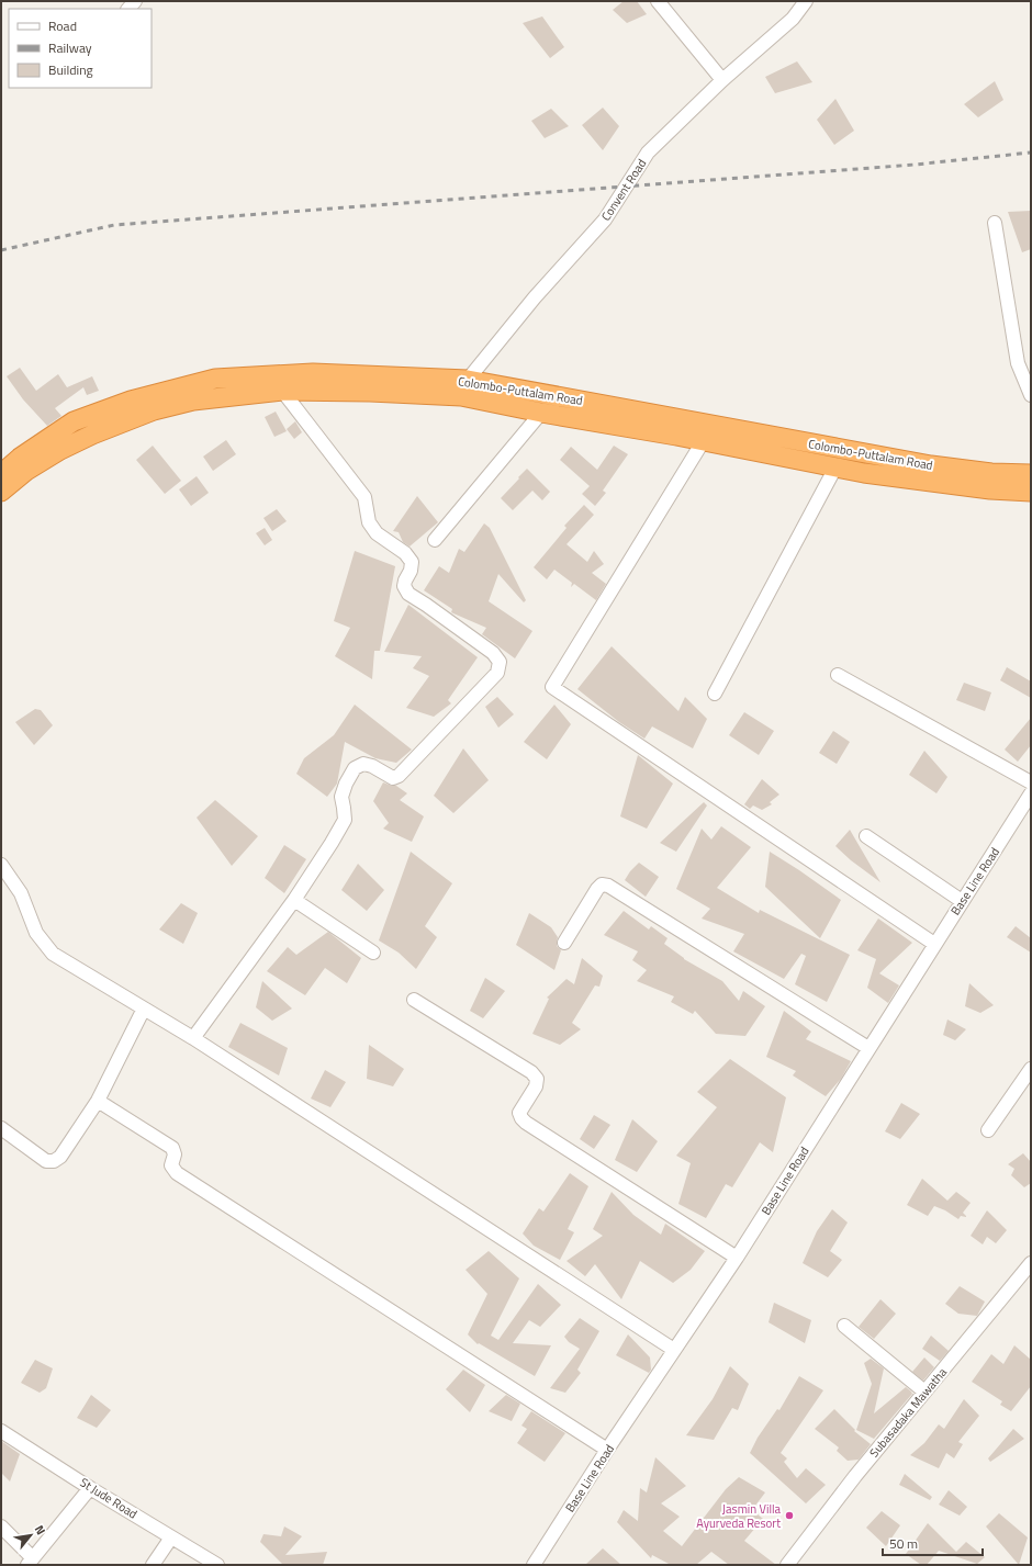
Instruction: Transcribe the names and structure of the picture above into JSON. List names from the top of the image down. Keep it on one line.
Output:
{"streets":{"highway":["Colombo-Puttalam Road"],"street":["Convent Road","Base Line Road","Subasadaka Mawatha","St Jude Road"]},"crossings":[["Convent Road","Colombo-Puttalam Road"]],"places":["Jasmin Villa Ayurveda Resort"],"legend":["Road","Railway","Building"],"scale_bar":"50 m","north":"top right"}
